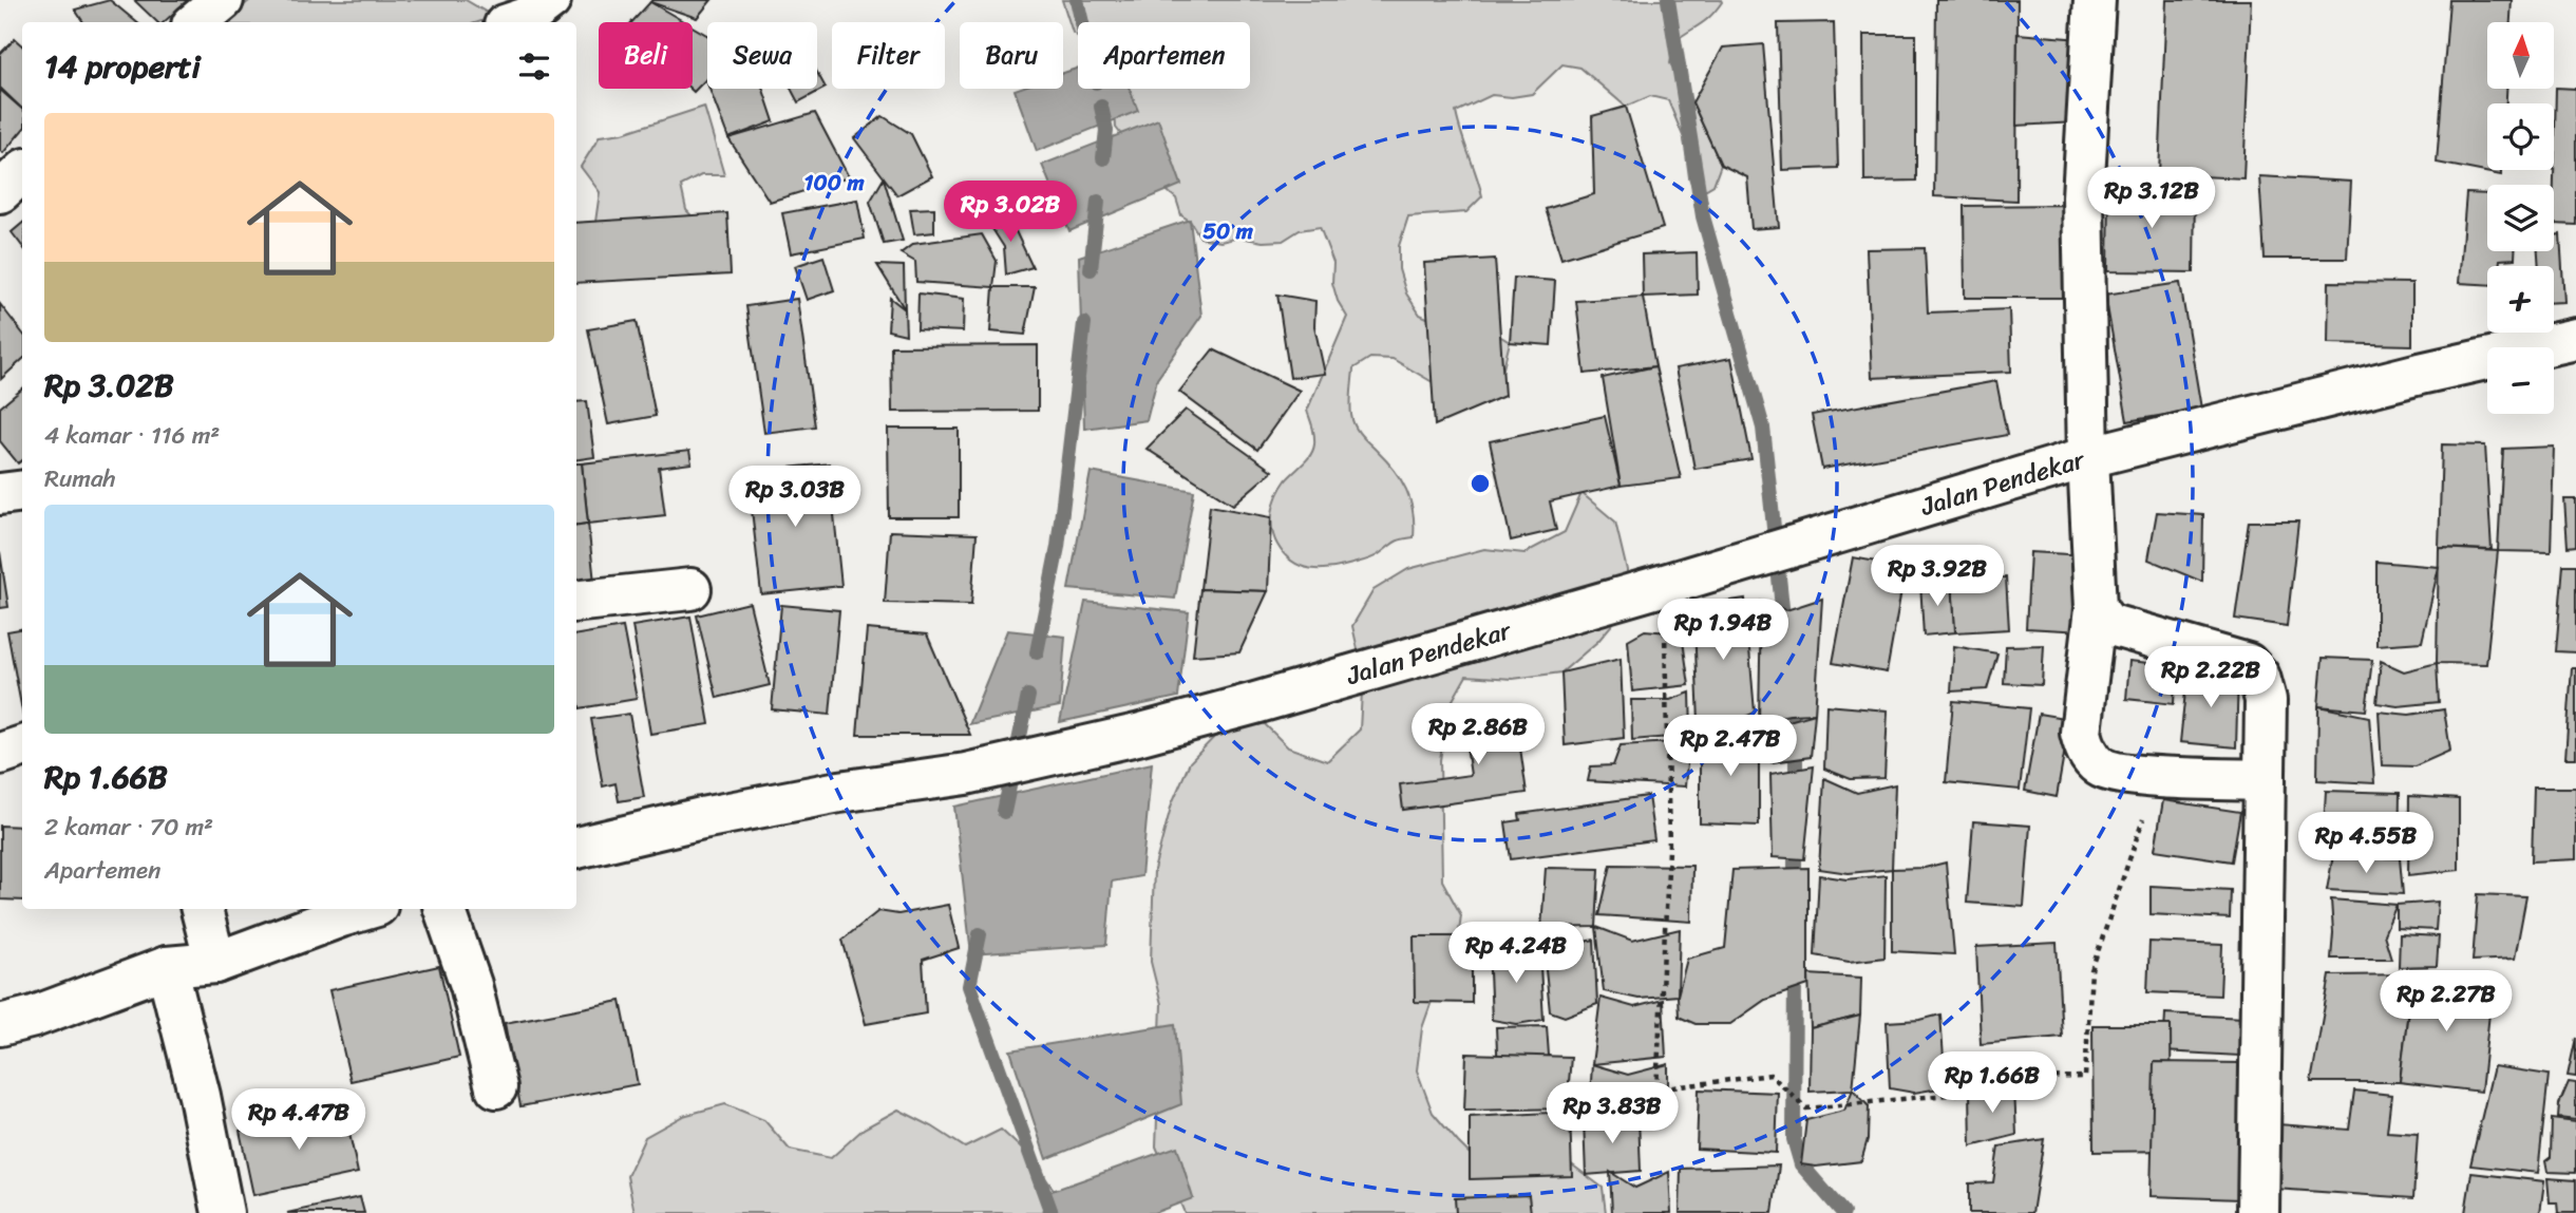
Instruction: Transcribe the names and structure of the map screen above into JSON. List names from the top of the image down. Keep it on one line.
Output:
{"streets":{"street":["Jalan Pendekar"]},"north":"top","page":{"map_buttons":["+","−"],"chip":["Beli","Sewa","Filter","Baru","Apartemen"],"heading":"14 properti","list":[{"name":"Rp 3.02B","note":"4 kamar · 116 m² · Rumah"},{"name":"Rp 1.66B","note":"2 kamar · 70 m² · Apartemen"}],"price":["Rp 3.12B","Rp 3.02B","Rp 3.03B","Rp 3.92B","Rp 1.94B","Rp 2.22B","Rp 2.86B","Rp 2.47B","Rp 4.55B","Rp 4.24B","Rp 2.27B","Rp 1.66B","Rp 3.83B","Rp 4.47B"]},"rings":["100 m","50 m"]}
